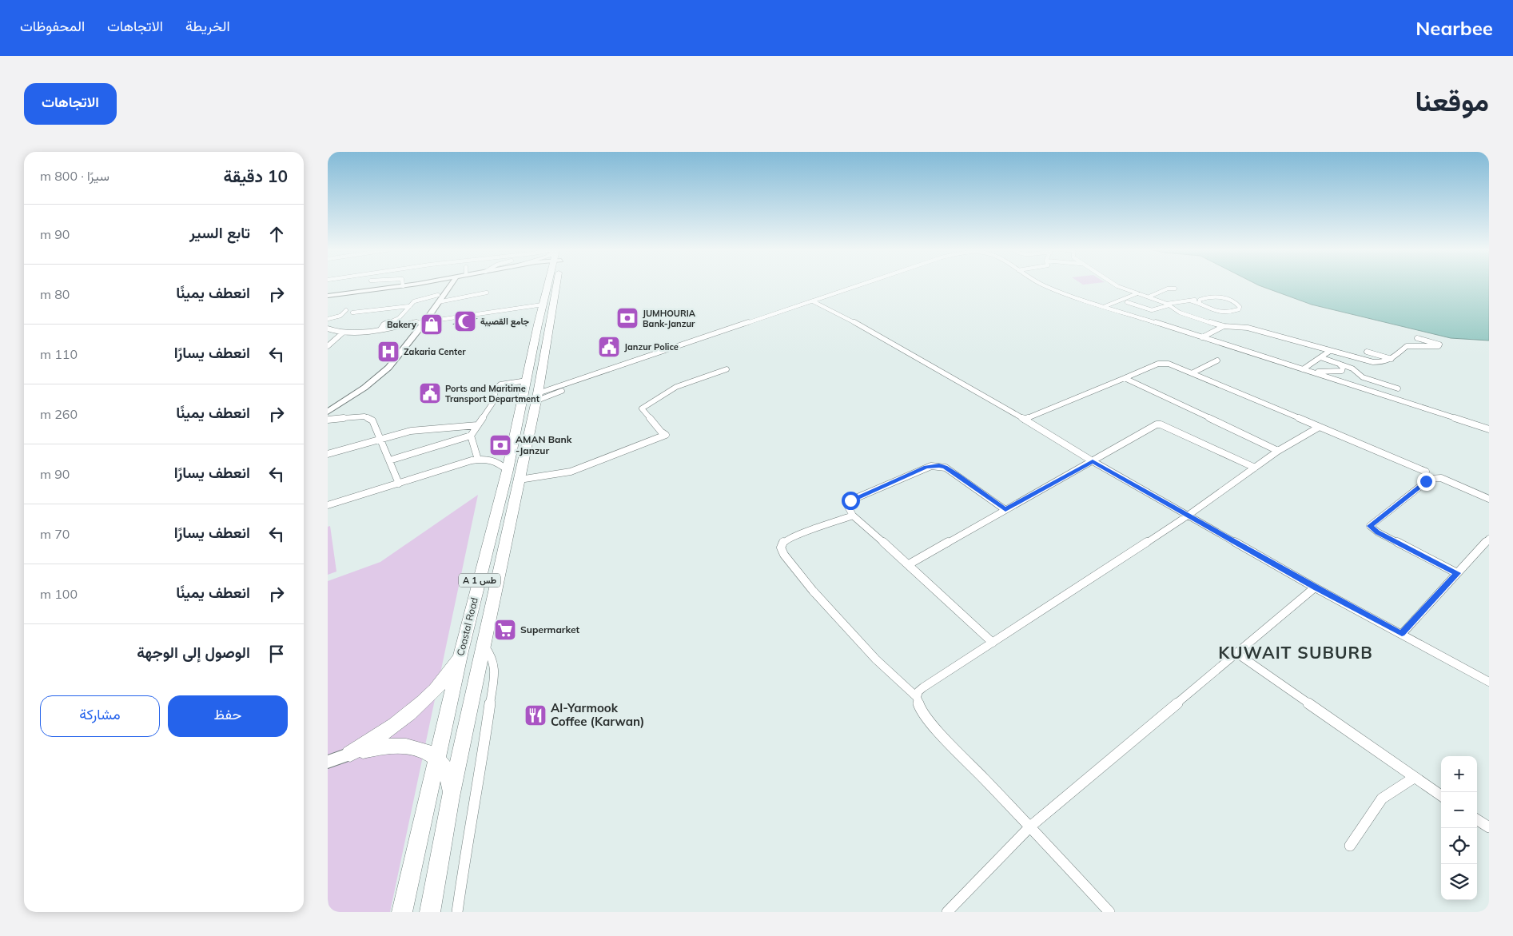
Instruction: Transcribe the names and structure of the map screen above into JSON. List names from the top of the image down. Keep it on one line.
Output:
{"streets":{"highway":["A 1 طس","Coastal Road"]},"districts":["KUWAIT SUBURB"],"places":{"bank":["JUMHOURIA Bank-Janzur","AMAN Bank -Janzur"],"mosque":["جامع القصيبة"],"shop":["Bakery"],"public building":["Janzur Police","Ports and Maritime Transport Department"],"hospital":["Zakaria Center"],"supermarket":["Supermarket"],"restaurant":["Al-Yarmook Coffee (Karwan)"]},"page":{"header":"Nearbee","nav":["الخريطة","الاتجاهات","المحفوظات"],"title":"موقعنا","buttons":["الاتجاهات",["حفظ","مشاركة"]],"heading":["10 دقيقة","سيرًا · 800 m"],"list":[["تابع السير","90 m"],["انعطف يمينًا","80 m"],["انعطف يسارًا","110 m"],["انعطف يمينًا","260 m"],["انعطف يسارًا","90 m"],["انعطف يسارًا","70 m"],["انعطف يمينًا","100 m"],"الوصول إلى الوجهة"],"map_buttons":["+","−"]}}
